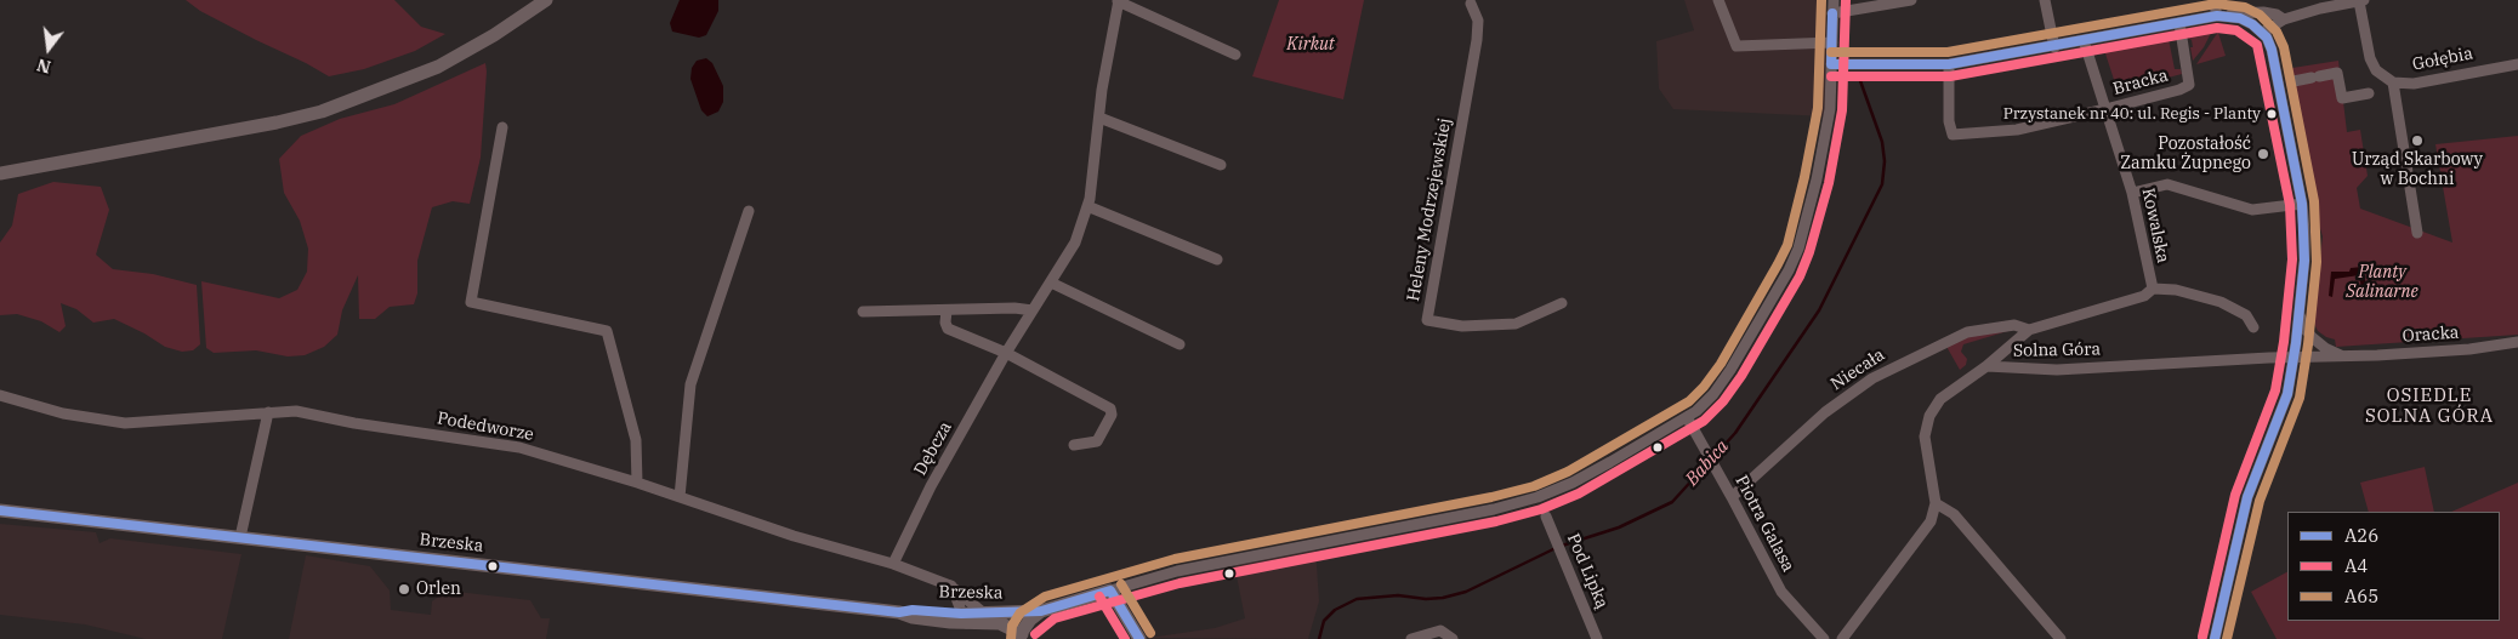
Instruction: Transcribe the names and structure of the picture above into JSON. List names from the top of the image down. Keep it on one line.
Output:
{"streets":{"main road":["Brzeska"],"street":["Gołębia","Bracka","Heleny Modrzejewskiej","Kowalska","Oracka","Solna Góra","Niecała","Podedworze","Dębcza","Piotra Galasa","Pod Lipką"]},"crossings":[["Bracka","Kowalska"],["Kowalska","Niecała"],["Oracka","Solna Góra"],["Solna Góra","Niecała"],["Niecała","Piotra Galasa"],["Podedworze","Dębcza"],["Podedworze","Brzeska"]],"districts":["OSIEDLE SOLNA GÓRA"],"water":["Babica"],"parks":["Kirkut","Planty Salinarne"],"places":["Przystanek nr 40: ul. Regis - Planty","Urząd Skarbowy w Bochni","Pozostałość Zamku Żupnego","Orlen"],"lines":["transit line A4","transit line A65","transit line A26"],"legend":["A26","A4","A65"],"north":"bottom"}
